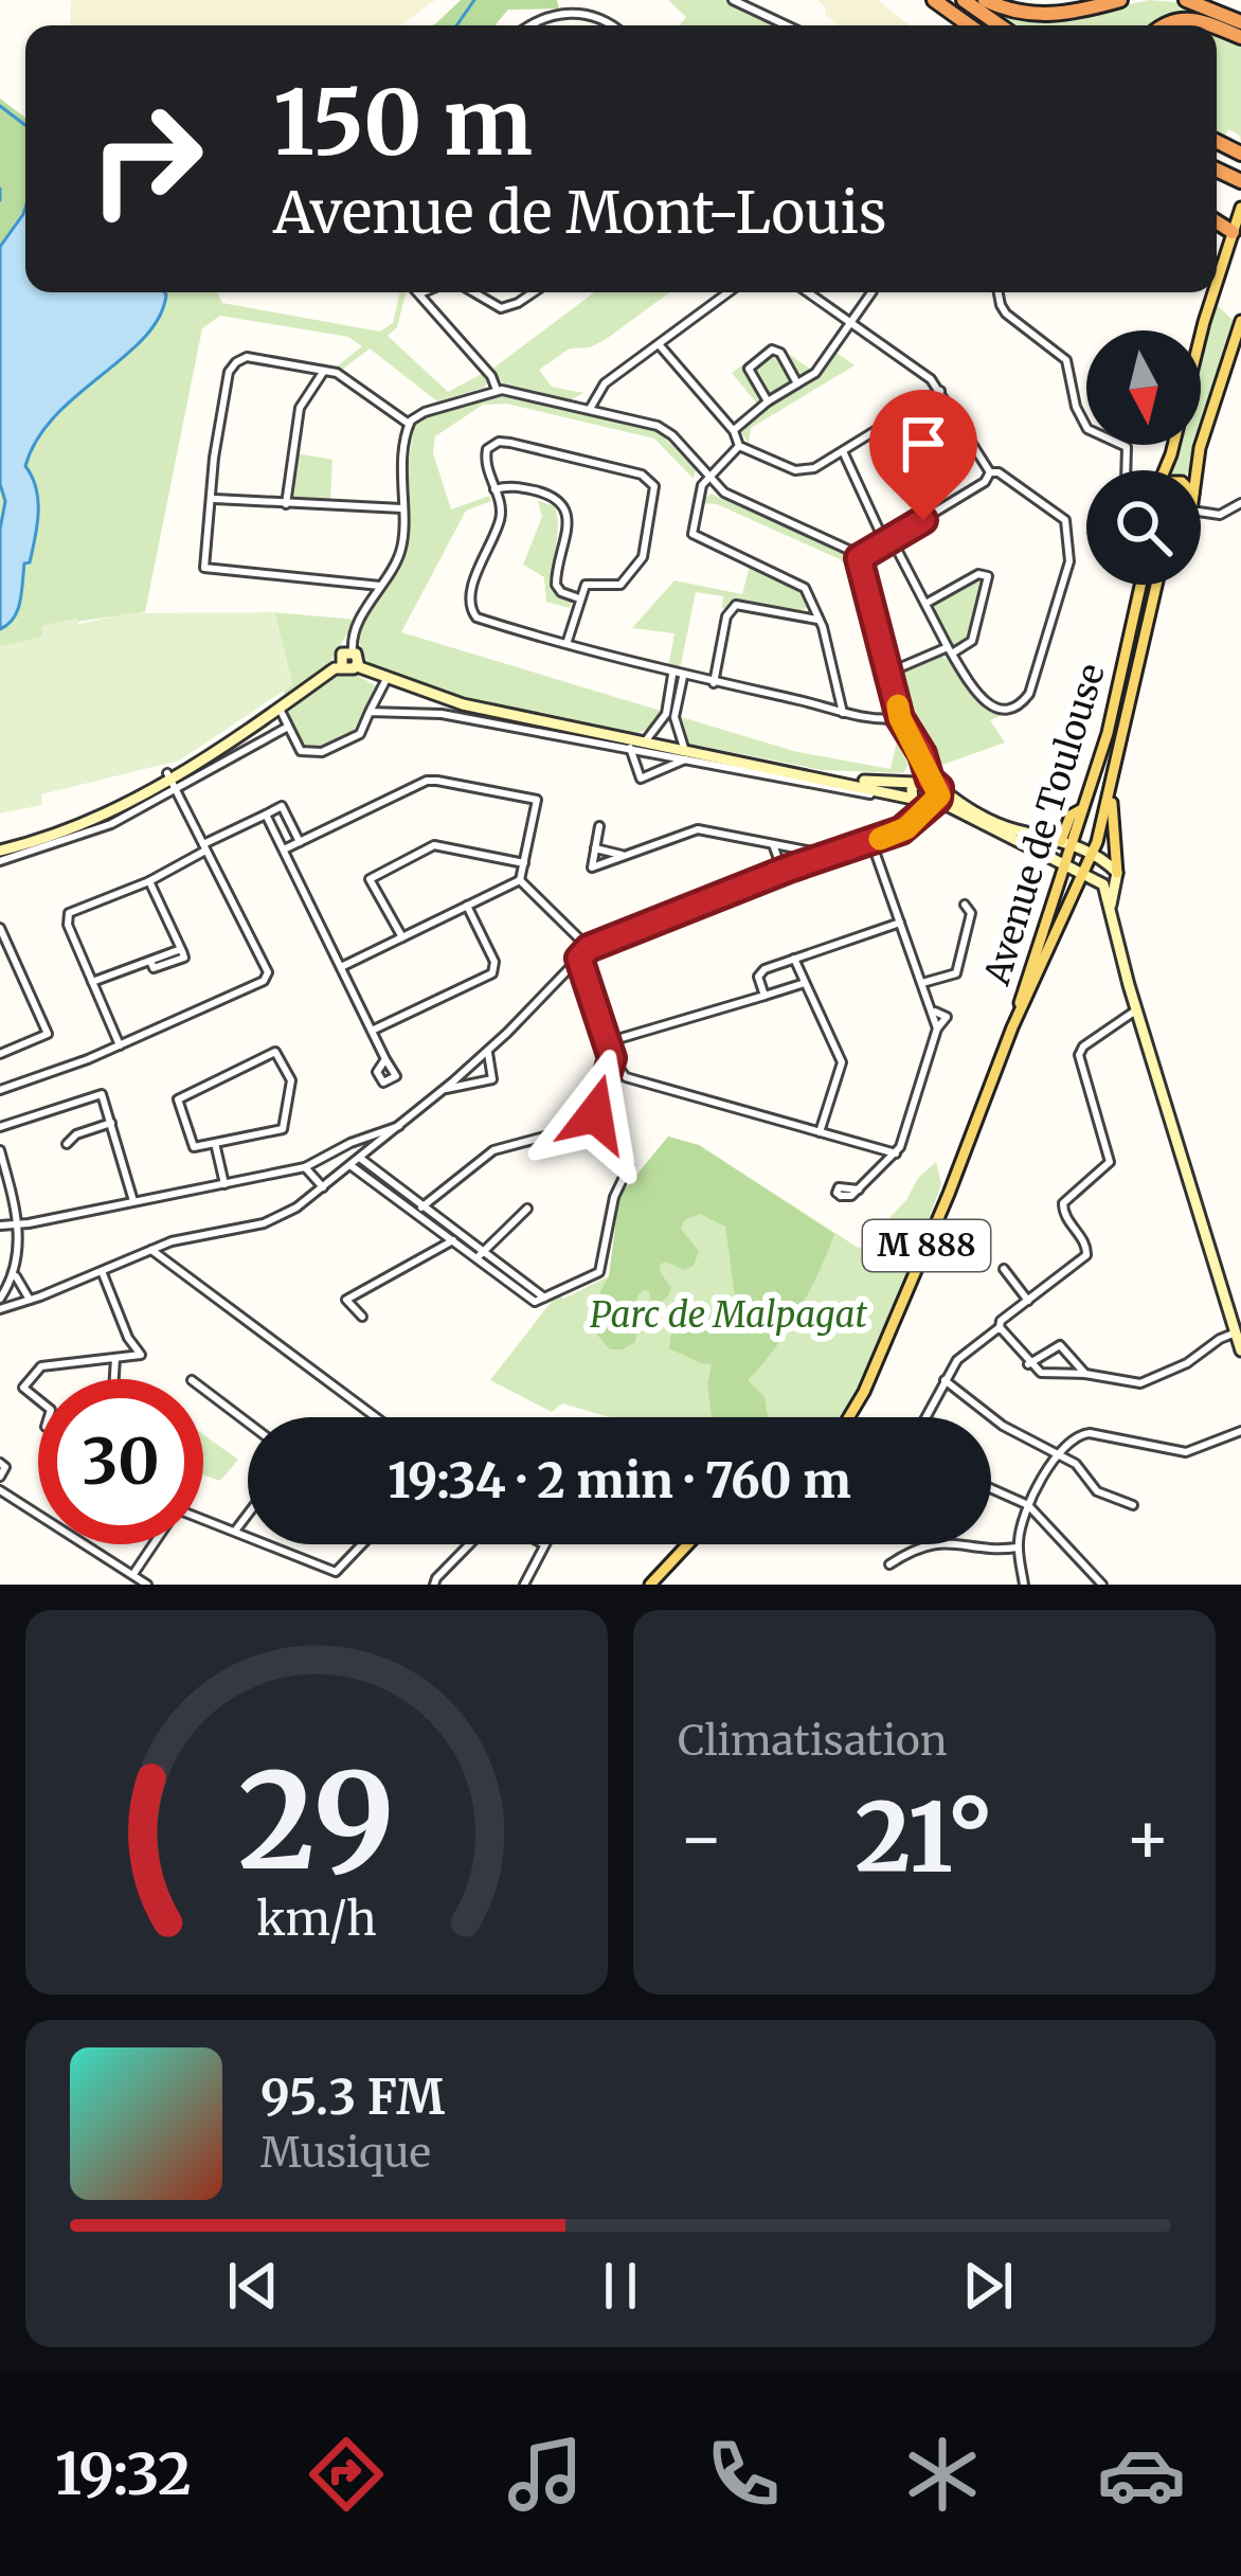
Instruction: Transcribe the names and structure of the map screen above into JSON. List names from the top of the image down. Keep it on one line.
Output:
{"streets":{"main road":["Avenue de Toulouse","M 888"]},"parks":["Parc de Malpagat"],"north":"bottom","page":{"turn":["150 m","Avenue de Mont-Louis"],"limit":"30","trip":"19:34 · 2 min · 760 m","tile":"Climatisation","heat":["−","21°","+"],"song":["95.3 FM","Musique"],"tabs":"19:32","gauge":["29","km/h"]}}
